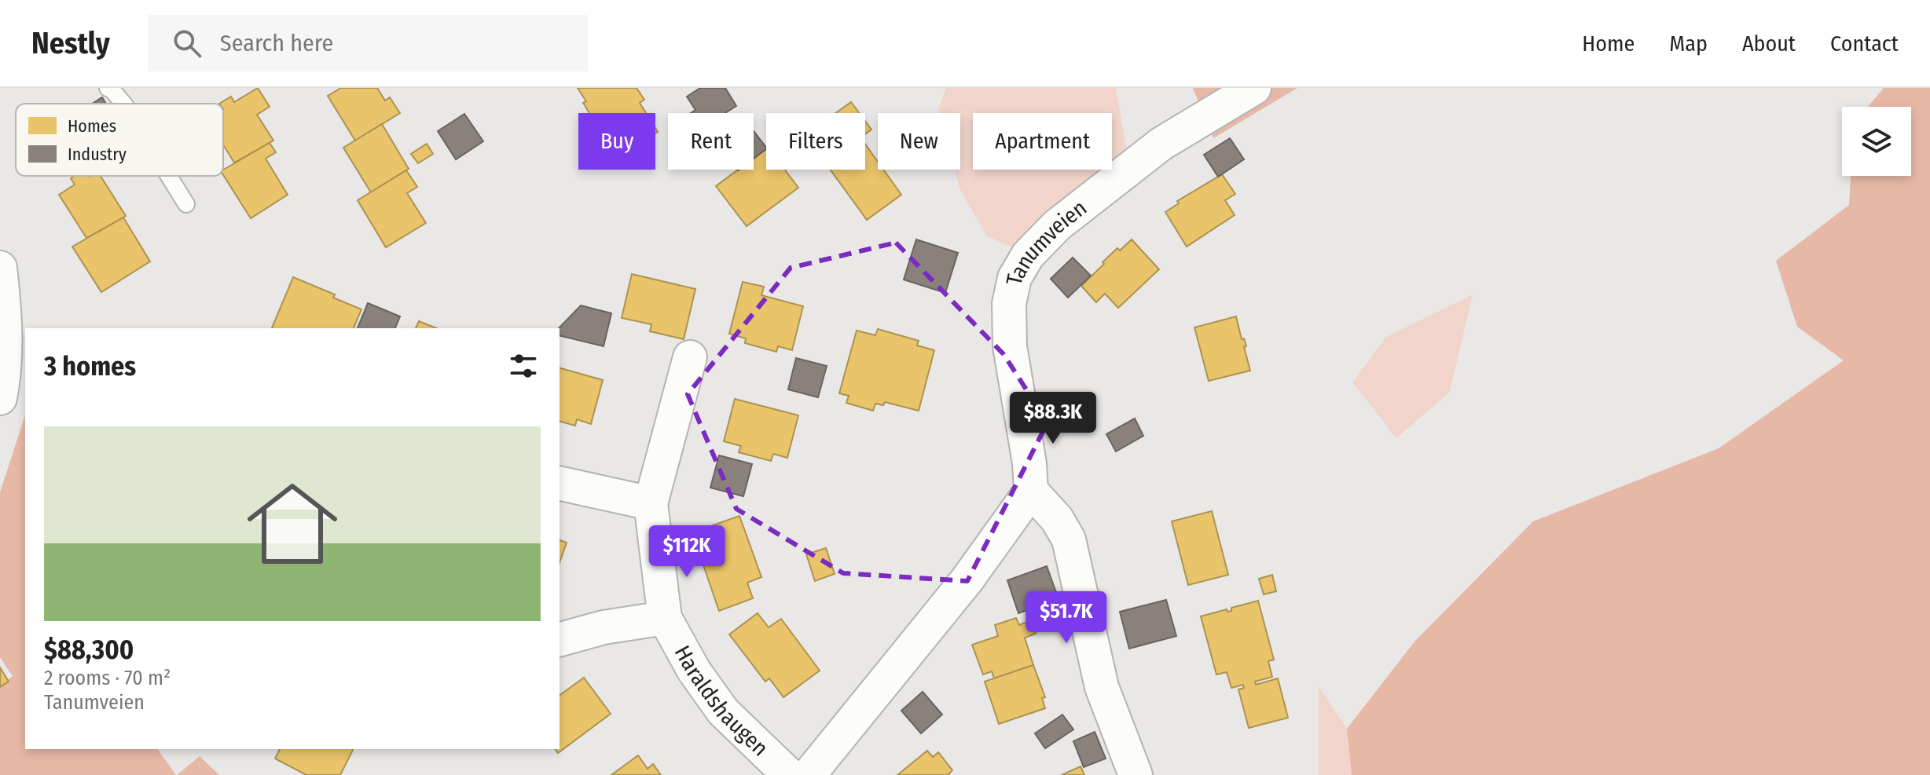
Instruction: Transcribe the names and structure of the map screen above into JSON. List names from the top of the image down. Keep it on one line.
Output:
{"streets":{"street":["Tanumveien","Haraldshaugen"]},"legend":["Homes","Industry"],"page":{"header":"Nestly","search":"Search here","nav":["Home","Map","About","Contact"],"chip":["Buy","Rent","Filters","New","Apartment"],"heading":"3 homes","price":["$88.3K","$112K","$51.7K"],"list":[{"name":"$88,300","note":"2 rooms · 70 m² · Tanumveien"}]}}
